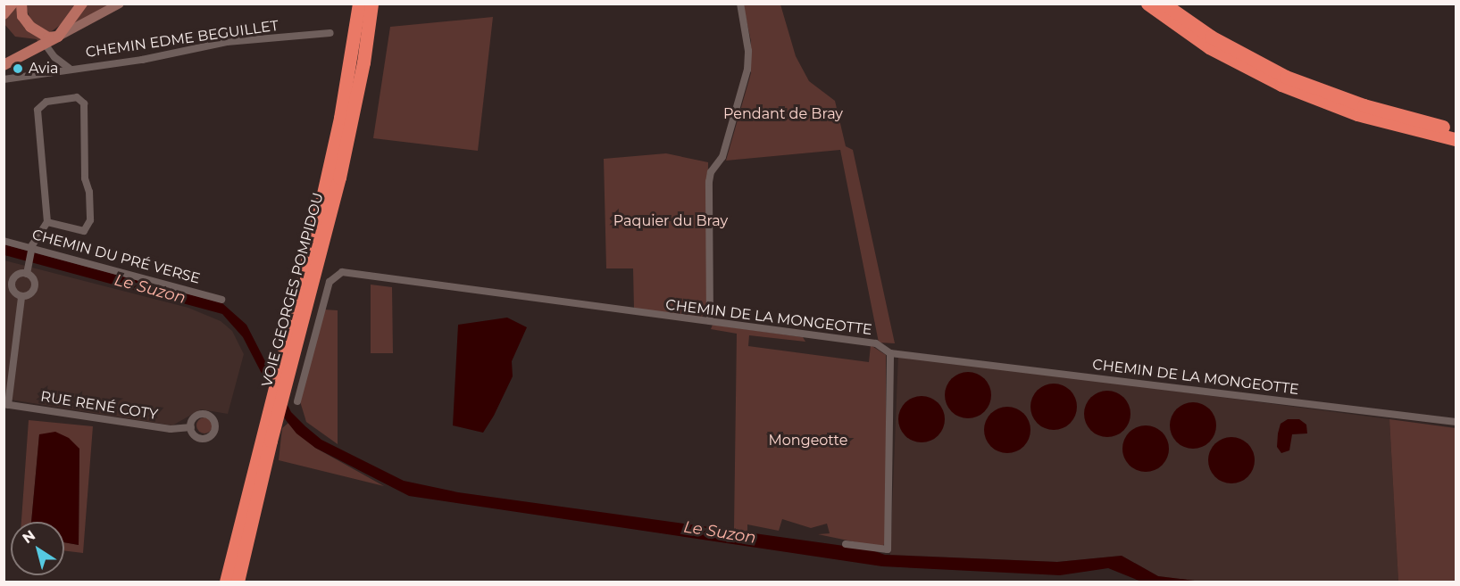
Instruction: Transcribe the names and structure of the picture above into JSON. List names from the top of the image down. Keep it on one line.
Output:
{"streets":{"highway":["VOIE GEORGES POMPIDOU"],"street":["CHEMIN EDME BEGUILLET","CHEMIN DU PRÉ VERSE","CHEMIN DE LA MONGEOTTE","RUE RENÉ COTY"]},"water":["Le Suzon"],"parks":["Pendant de Bray","Paquier du Bray","Mongeotte"],"places":["Avia"],"north":"top left"}
